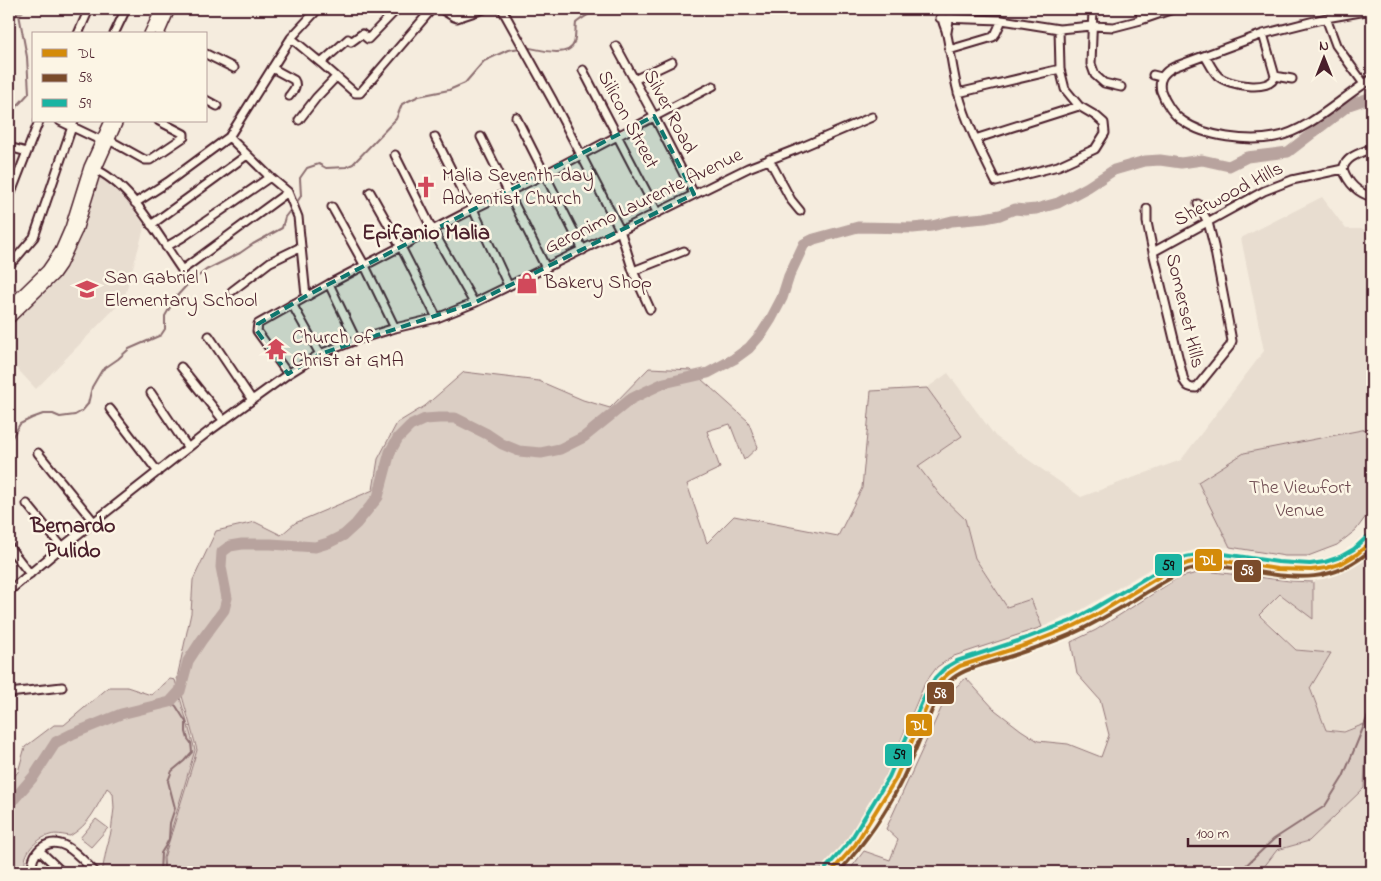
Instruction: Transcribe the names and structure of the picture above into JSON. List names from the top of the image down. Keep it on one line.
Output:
{"streets":{"street":["Silver Road","Silicon Street","Sherwood Hills","Geronimo Laurente Avenue","Somerset Hills"]},"crossings":[["Silver Road","Geronimo Laurente Avenue"],["Silicon Street","Geronimo Laurente Avenue"],["Sherwood Hills","Somerset Hills"]],"districts":["Epifanio Malia","Bernardo Pulido"],"parks":["The Viewfort Venue"],"places":{"church":["Malia Seventh-day Adventist Church"],"shop":["Bakery Shop"],"school or university":["San Gabriel I Elementary School"],"temple":["Church of Christ at GMA"]},"lines":["transit line 59","transit line DL","transit line 58"],"legend":["DL","58","59"],"scale_bar":"100 m","north":"top"}
